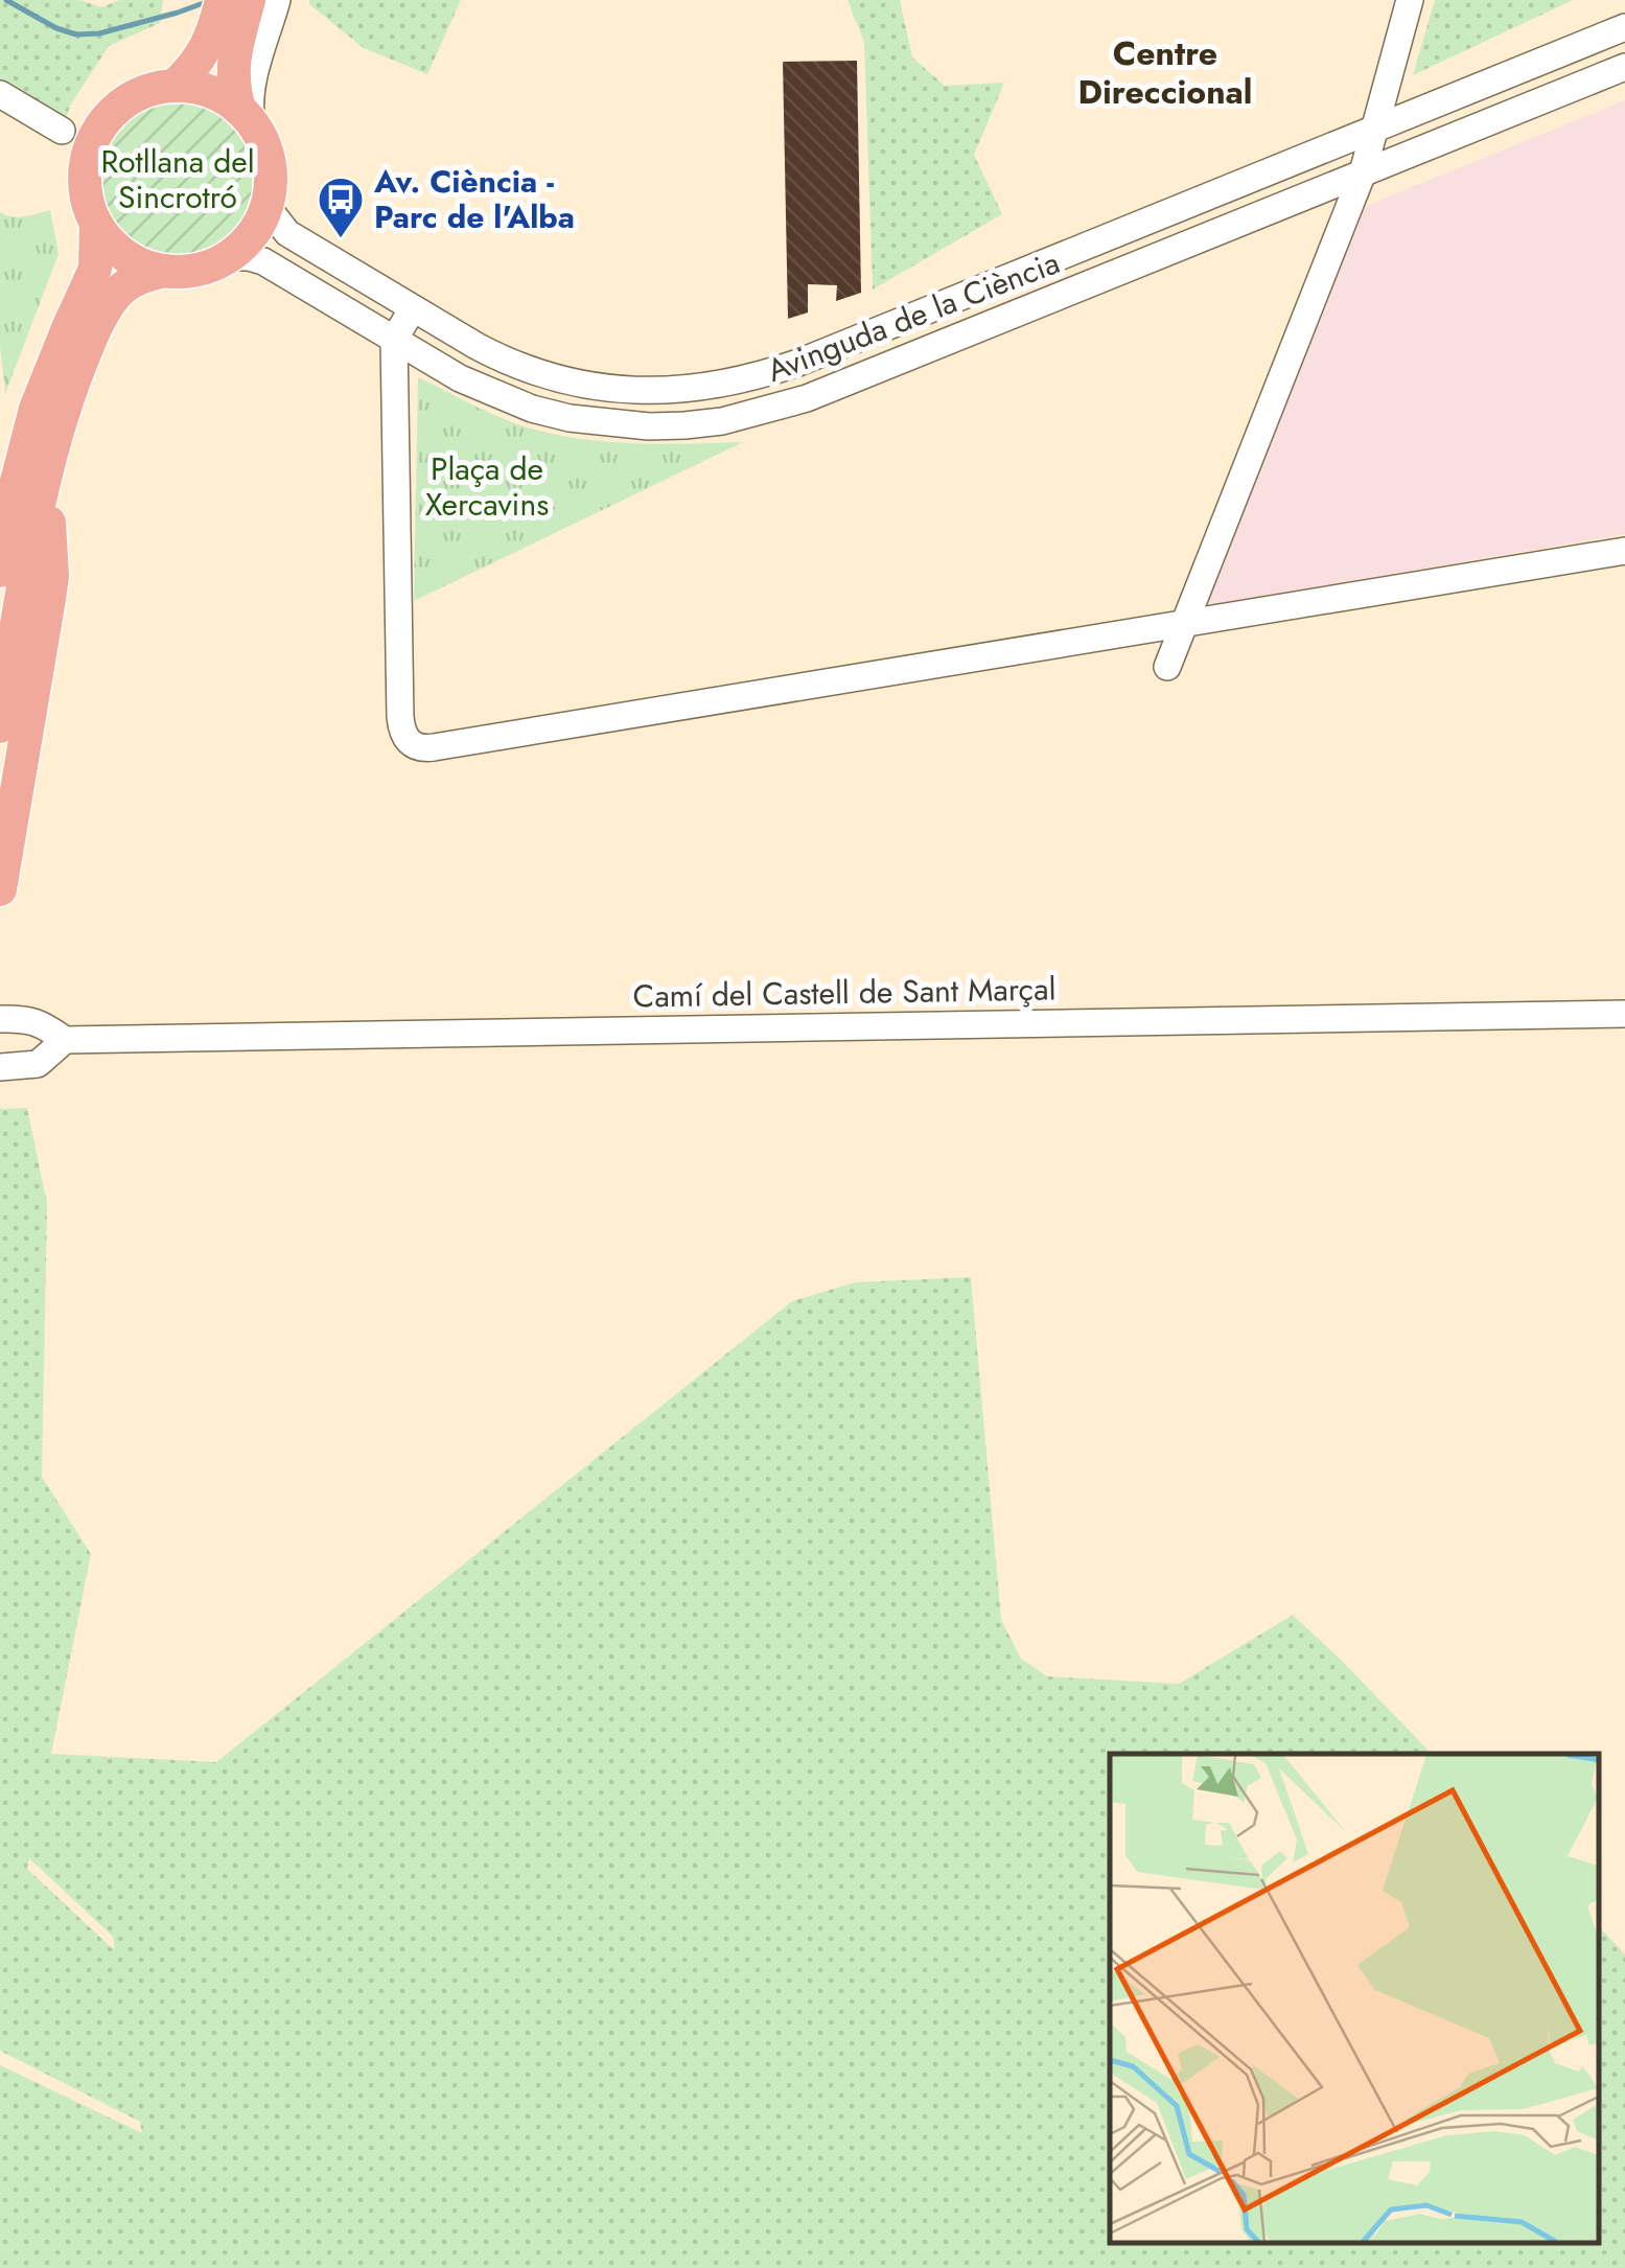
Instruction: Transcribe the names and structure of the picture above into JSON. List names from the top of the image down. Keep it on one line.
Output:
{"streets":{"street":["Avinguda de la Ciència","Camí del Castell de Sant Marçal"]},"districts":["Centre Direccional"],"parks":["Rotllana del Sincrotró","Plaça de Xercavins"],"places":{"bus stop":["Av. Ciència - Parc de l'Alba"]}}
